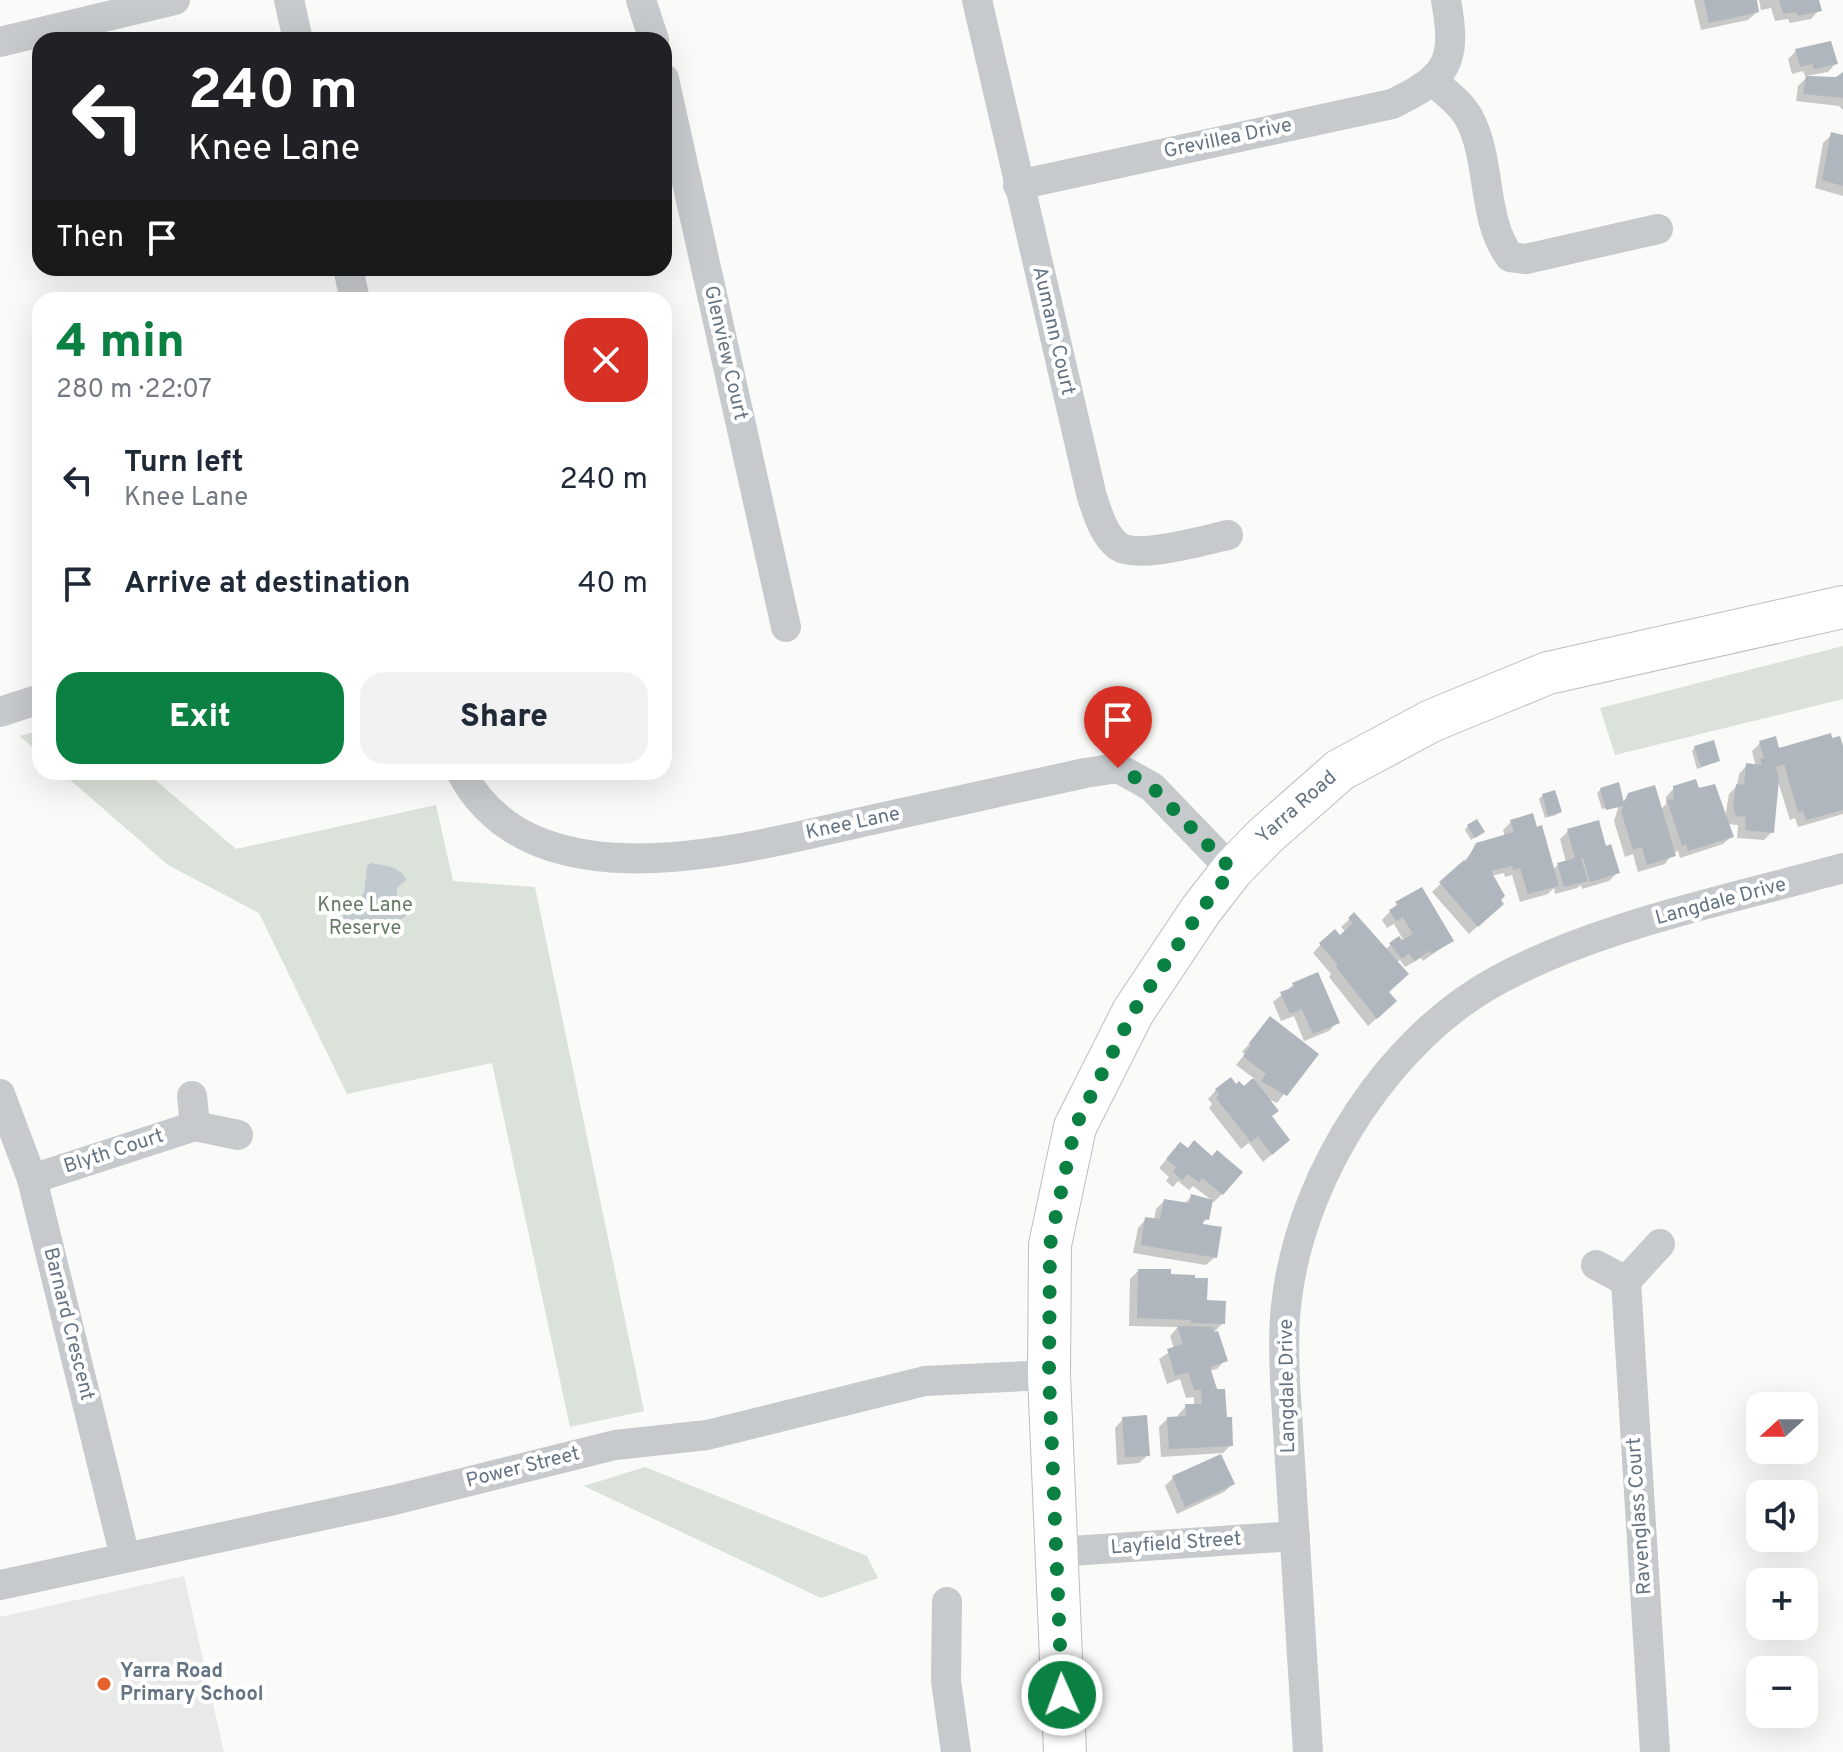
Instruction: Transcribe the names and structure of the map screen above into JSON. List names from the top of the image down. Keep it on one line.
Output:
{"streets":{"main road":["Yarra Road"],"street":["Grevillea Drive","Aumann Court","Glenview Court","Knee Lane","Langdale Drive","Blyth Court","Barnard Crescent","Power Street","Ravenglass Court","Layfield Street"]},"crossings":[["Grevillea Drive","Aumann Court"],["Yarra Road","Knee Lane"],["Yarra Road","Power Street"],["Yarra Road","Layfield Street"],["Langdale Drive","Layfield Street"],["Blyth Court","Barnard Crescent"],["Barnard Crescent","Power Street"]],"parks":["Knee Lane Reserve"],"places":["Yarra Road Primary School"],"north":"left","page":{"turn":["240 m","Knee Lane"],"then":"Then","heading":["4 min","280 m · 22:07"],"list":[{"name":"Turn left","note":"Knee Lane","value":"240 m"},{"name":"Arrive at destination","value":"40 m"}],"buttons":["Exit","Share"],"map_buttons":["+","−"]}}
